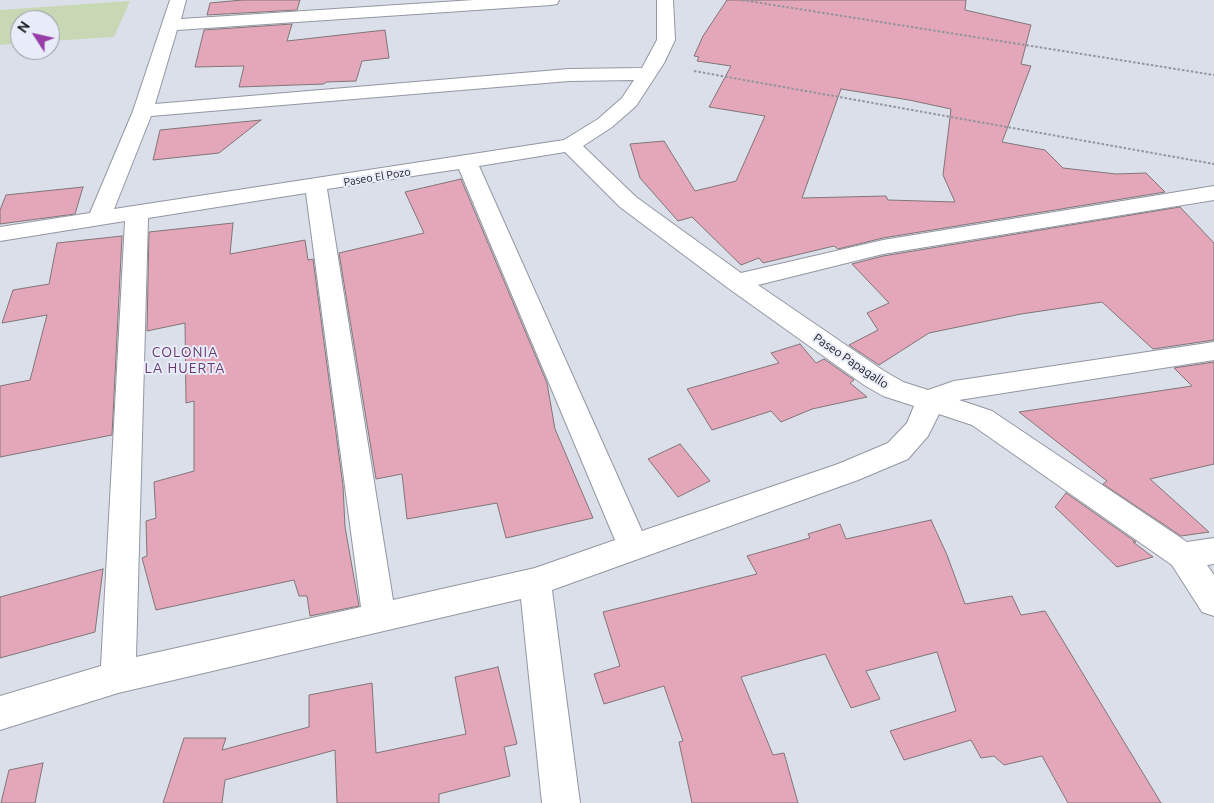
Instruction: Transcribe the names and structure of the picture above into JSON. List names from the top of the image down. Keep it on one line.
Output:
{"streets":{"street":["Paseo El Pozo","Paseo Papagallo"]},"crossings":[["Paseo El Pozo","Paseo Papagallo"]],"districts":["COLONIA LA HUERTA"],"north":"top left"}
